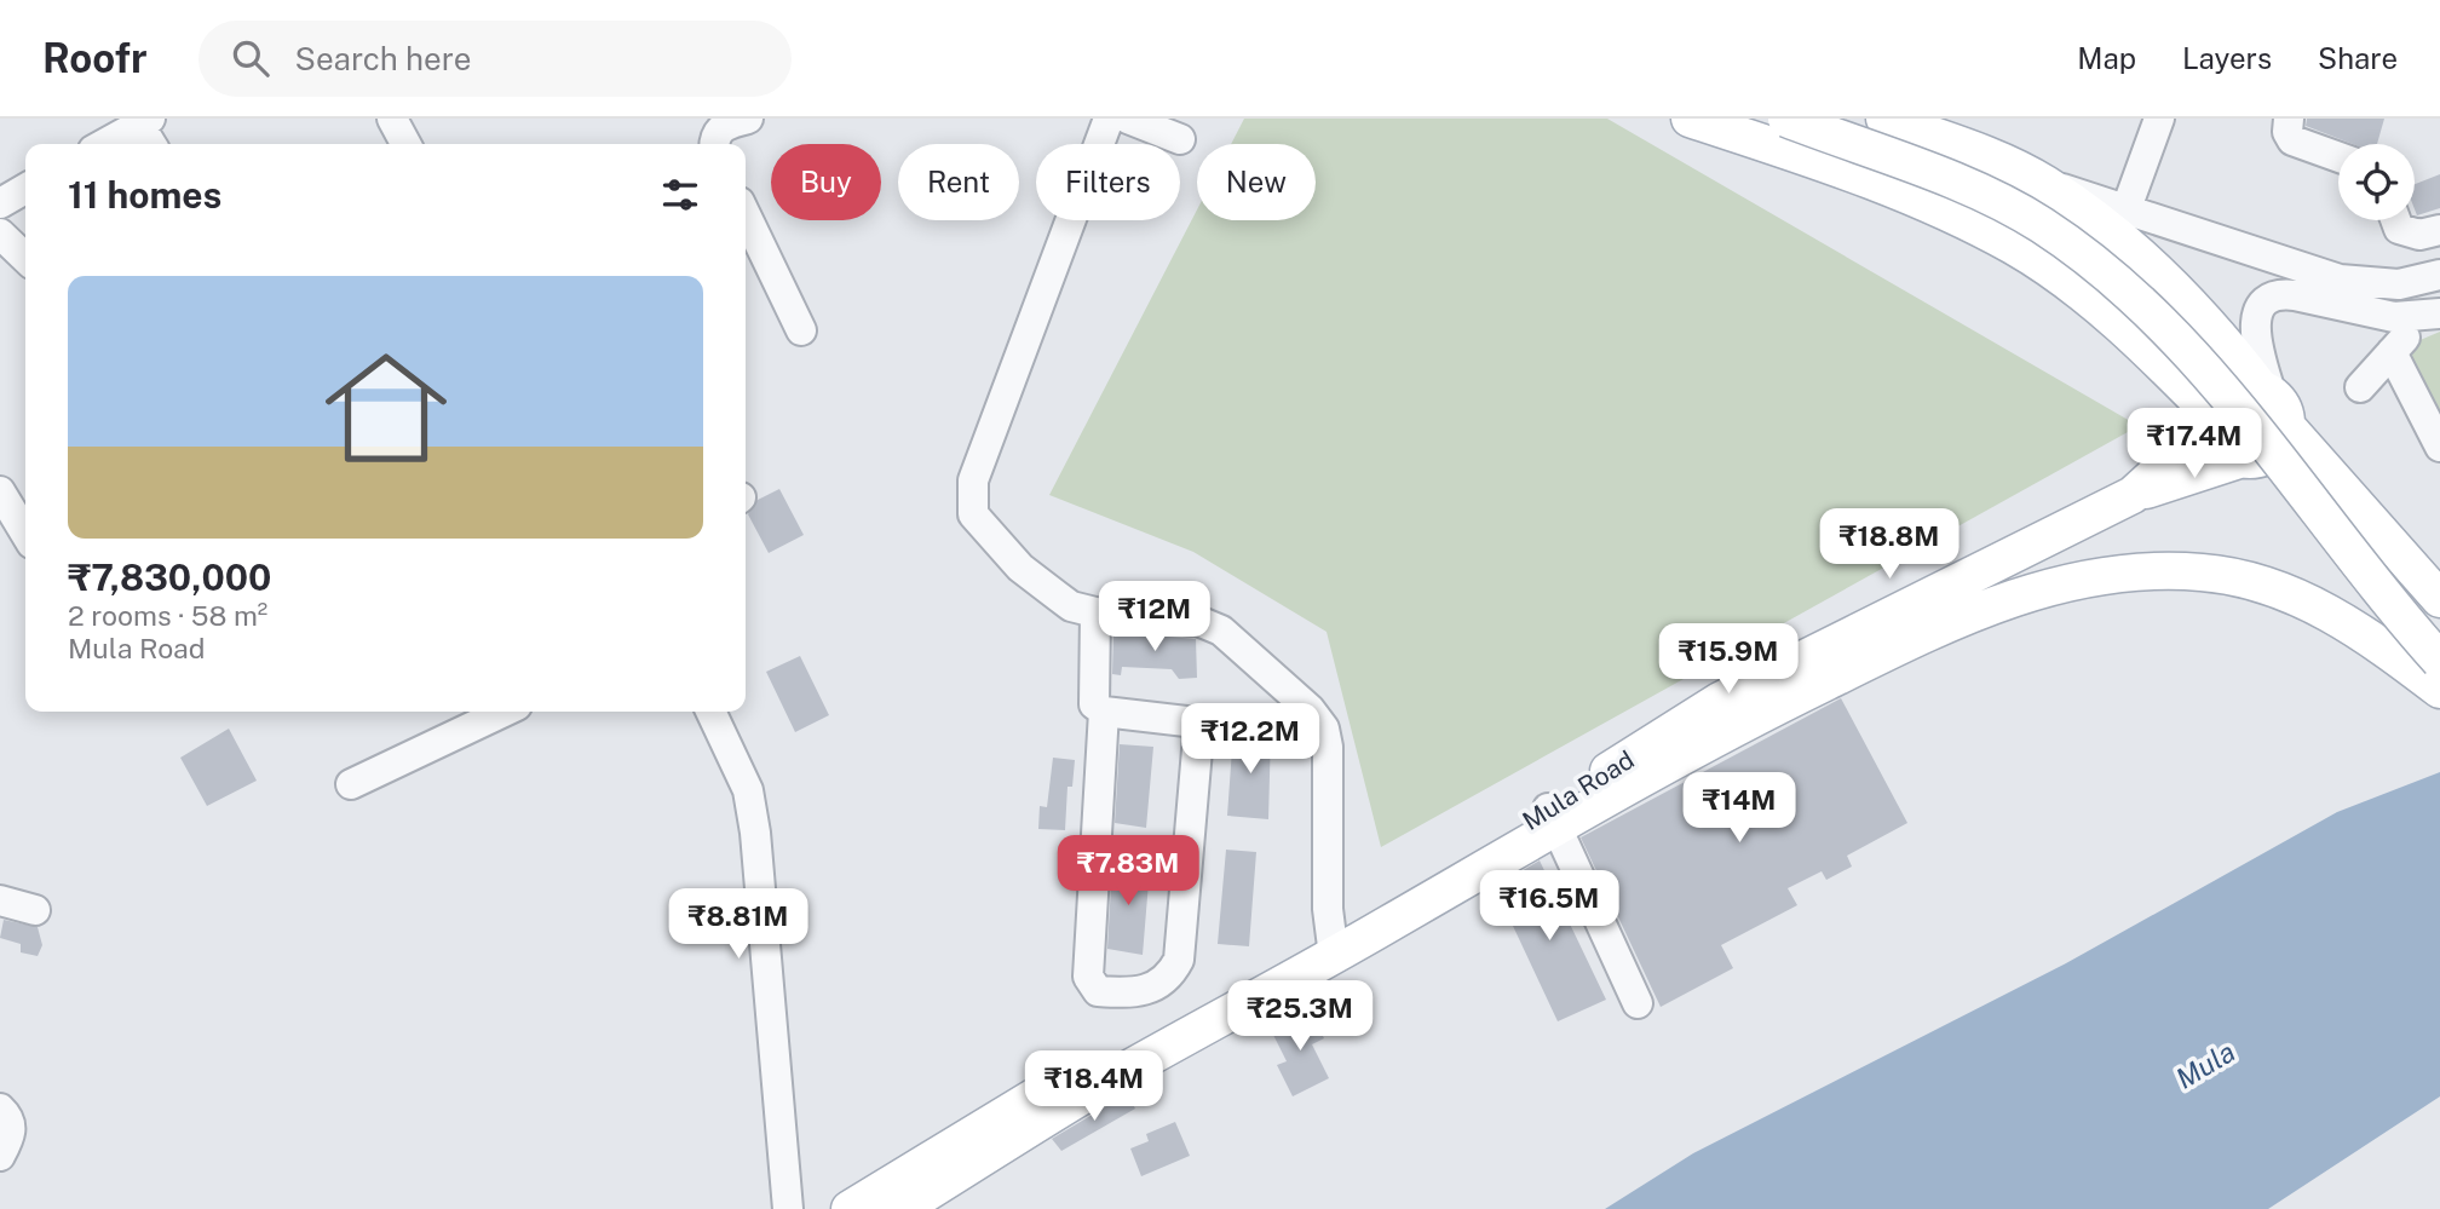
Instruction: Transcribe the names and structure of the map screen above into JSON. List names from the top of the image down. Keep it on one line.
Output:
{"streets":{"main road":["Mula Road"]},"water":["Mula"],"page":{"header":"Roofr","search":"Search here","nav":["Map","Layers","Share"],"chip":["Buy","Rent","Filters","New"],"heading":"11 homes","list":[{"name":"₹7,830,000","note":"2 rooms · 58 m² · Mula Road"}],"price":["₹17.4M","₹18.8M","₹12M","₹15.9M","₹12.2M","₹14M","₹7.83M","₹16.5M","₹8.81M","₹25.3M","₹18.4M"]}}
